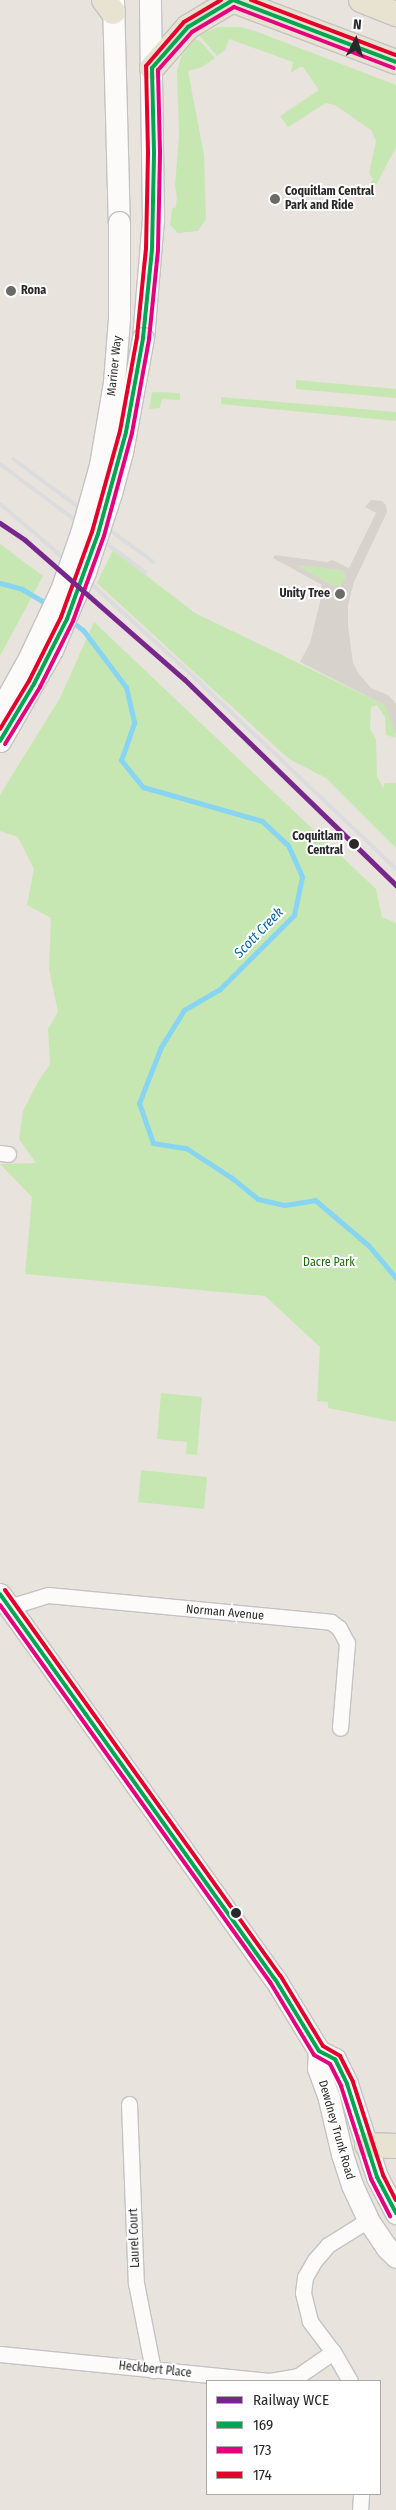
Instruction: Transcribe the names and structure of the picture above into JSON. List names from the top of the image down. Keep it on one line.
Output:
{"streets":{"main road":["Mariner Way","Dewdney Trunk Road"],"street":["Norman Avenue","Laurel Court","Heckbert Place"]},"crossings":[["Norman Avenue","Dewdney Trunk Road"],["Laurel Court","Heckbert Place"]],"water":["Scott Creek"],"parks":["Dacre Park"],"places":["Coquitlam Central Park and Ride","Rona","Unity Tree","Coquitlam Central"],"lines":["transit line 169","transit line 174","transit line 173","rail line WCE"],"legend":["Railway WCE","169","173","174"],"north":"top"}
